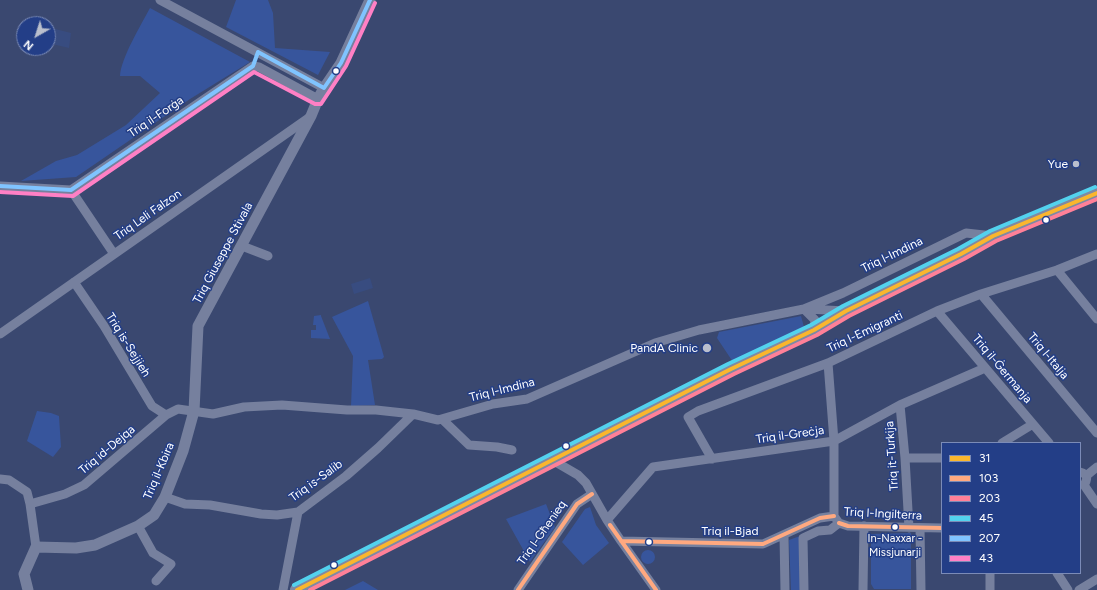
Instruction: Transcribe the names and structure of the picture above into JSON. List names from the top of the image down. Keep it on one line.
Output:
{"streets":{"street":["Triq il-Forġa","Triq Leli Falzon","Triq Giuseppe Stivala","Triq l-Imdina","Triq l-Emigranti","Triq is-Sejjieh","Triq l-Italja","Triq il-Ġermanja","Triq il-Greċja","Triq id-Dejqa","Triq it-Turkija","Triq il-Kbira","Triq is-Salib","Triq l-Ingilterra","Triq il-Bjad","Triq l-Għenieq"]},"crossings":[["Triq il-Forġa","Triq Giuseppe Stivala"],["Triq Leli Falzon","Triq Giuseppe Stivala"],["Triq Leli Falzon","Triq is-Sejjieh"],["Triq Giuseppe Stivala","Triq l-Imdina"],["Triq Giuseppe Stivala","Triq id-Dejqa"],["Triq Giuseppe Stivala","Triq il-Kbira"],["Triq l-Imdina","Triq id-Dejqa"],["Triq l-Imdina","Triq il-Kbira"],["Triq l-Imdina","Triq is-Salib"],["Triq l-Emigranti","Triq l-Italja"],["Triq l-Emigranti","Triq il-Ġermanja"],["Triq l-Emigranti","Triq il-Greċja"],["Triq is-Sejjieh","Triq id-Dejqa"],["Triq il-Ġermanja","Triq il-Greċja"],["Triq il-Greċja","Triq it-Turkija"],["Triq id-Dejqa","Triq il-Kbira"],["Triq it-Turkija","Triq l-Ingilterra"],["Triq il-Kbira","Triq is-Salib"],["Triq l-Ingilterra","Triq il-Bjad"]],"places":["Yue","PandA Clinic","In-Naxxar - Missjunarji"],"lines":["transit line 207","transit line 43","transit line 45","transit line 31","transit line 203","transit line 103"],"legend":["31","103","203","45","207","43"],"north":"bottom left"}
